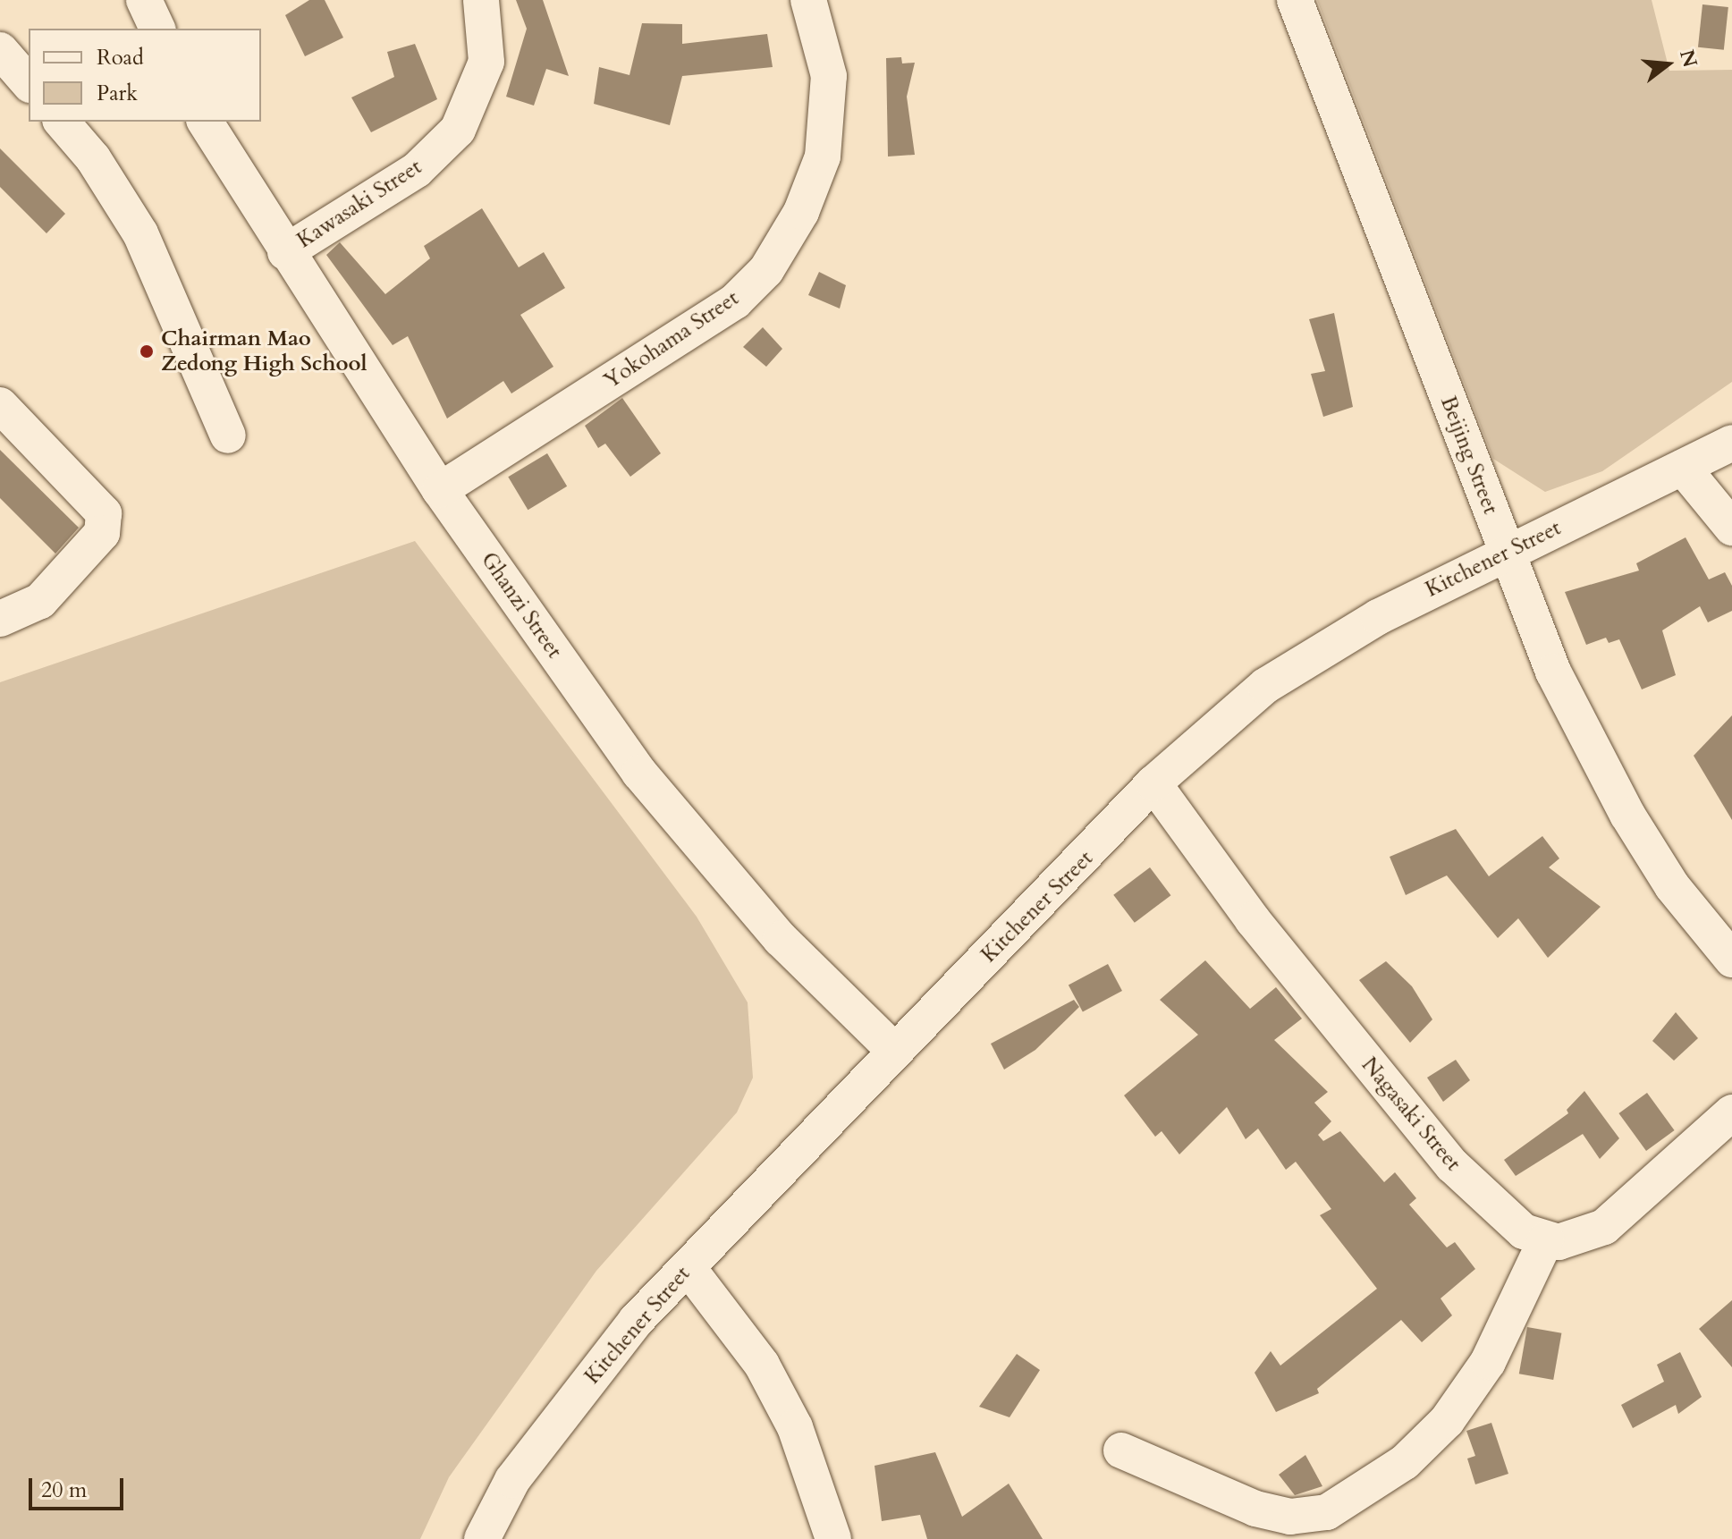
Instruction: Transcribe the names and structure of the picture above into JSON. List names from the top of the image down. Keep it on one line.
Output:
{"streets":{"street":["Kawasaki Street","Yokohama Street","Beijing Street","Kitchener Street","Ghanzi Street","Nagasaki Street"]},"crossings":[["Kawasaki Street","Ghanzi Street"],["Yokohama Street","Ghanzi Street"],["Beijing Street","Kitchener Street"],["Kitchener Street","Ghanzi Street"],["Kitchener Street","Nagasaki Street"]],"places":["Chairman Mao Zedong High School"],"legend":["Road","Park"],"scale_bar":"20 m","north":"right"}
